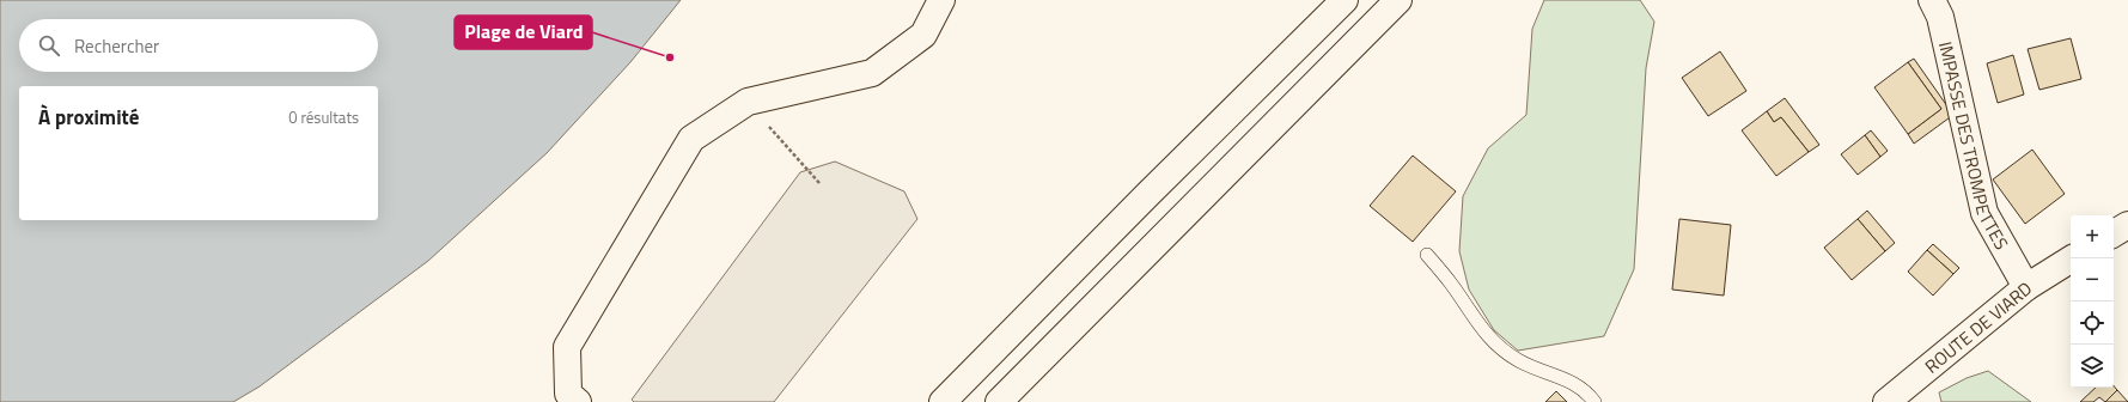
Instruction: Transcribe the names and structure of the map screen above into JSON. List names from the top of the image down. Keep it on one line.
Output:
{"streets":{"main road":["IMPASSE DES TROMPETTES","ROUTE DE VIARD"]},"crossings":[["IMPASSE DES TROMPETTES","ROUTE DE VIARD"]],"places":["Plage de Viard"],"page":{"search":"Rechercher","heading":["À proximité","0 résultats"],"map_buttons":["+","−"]}}
